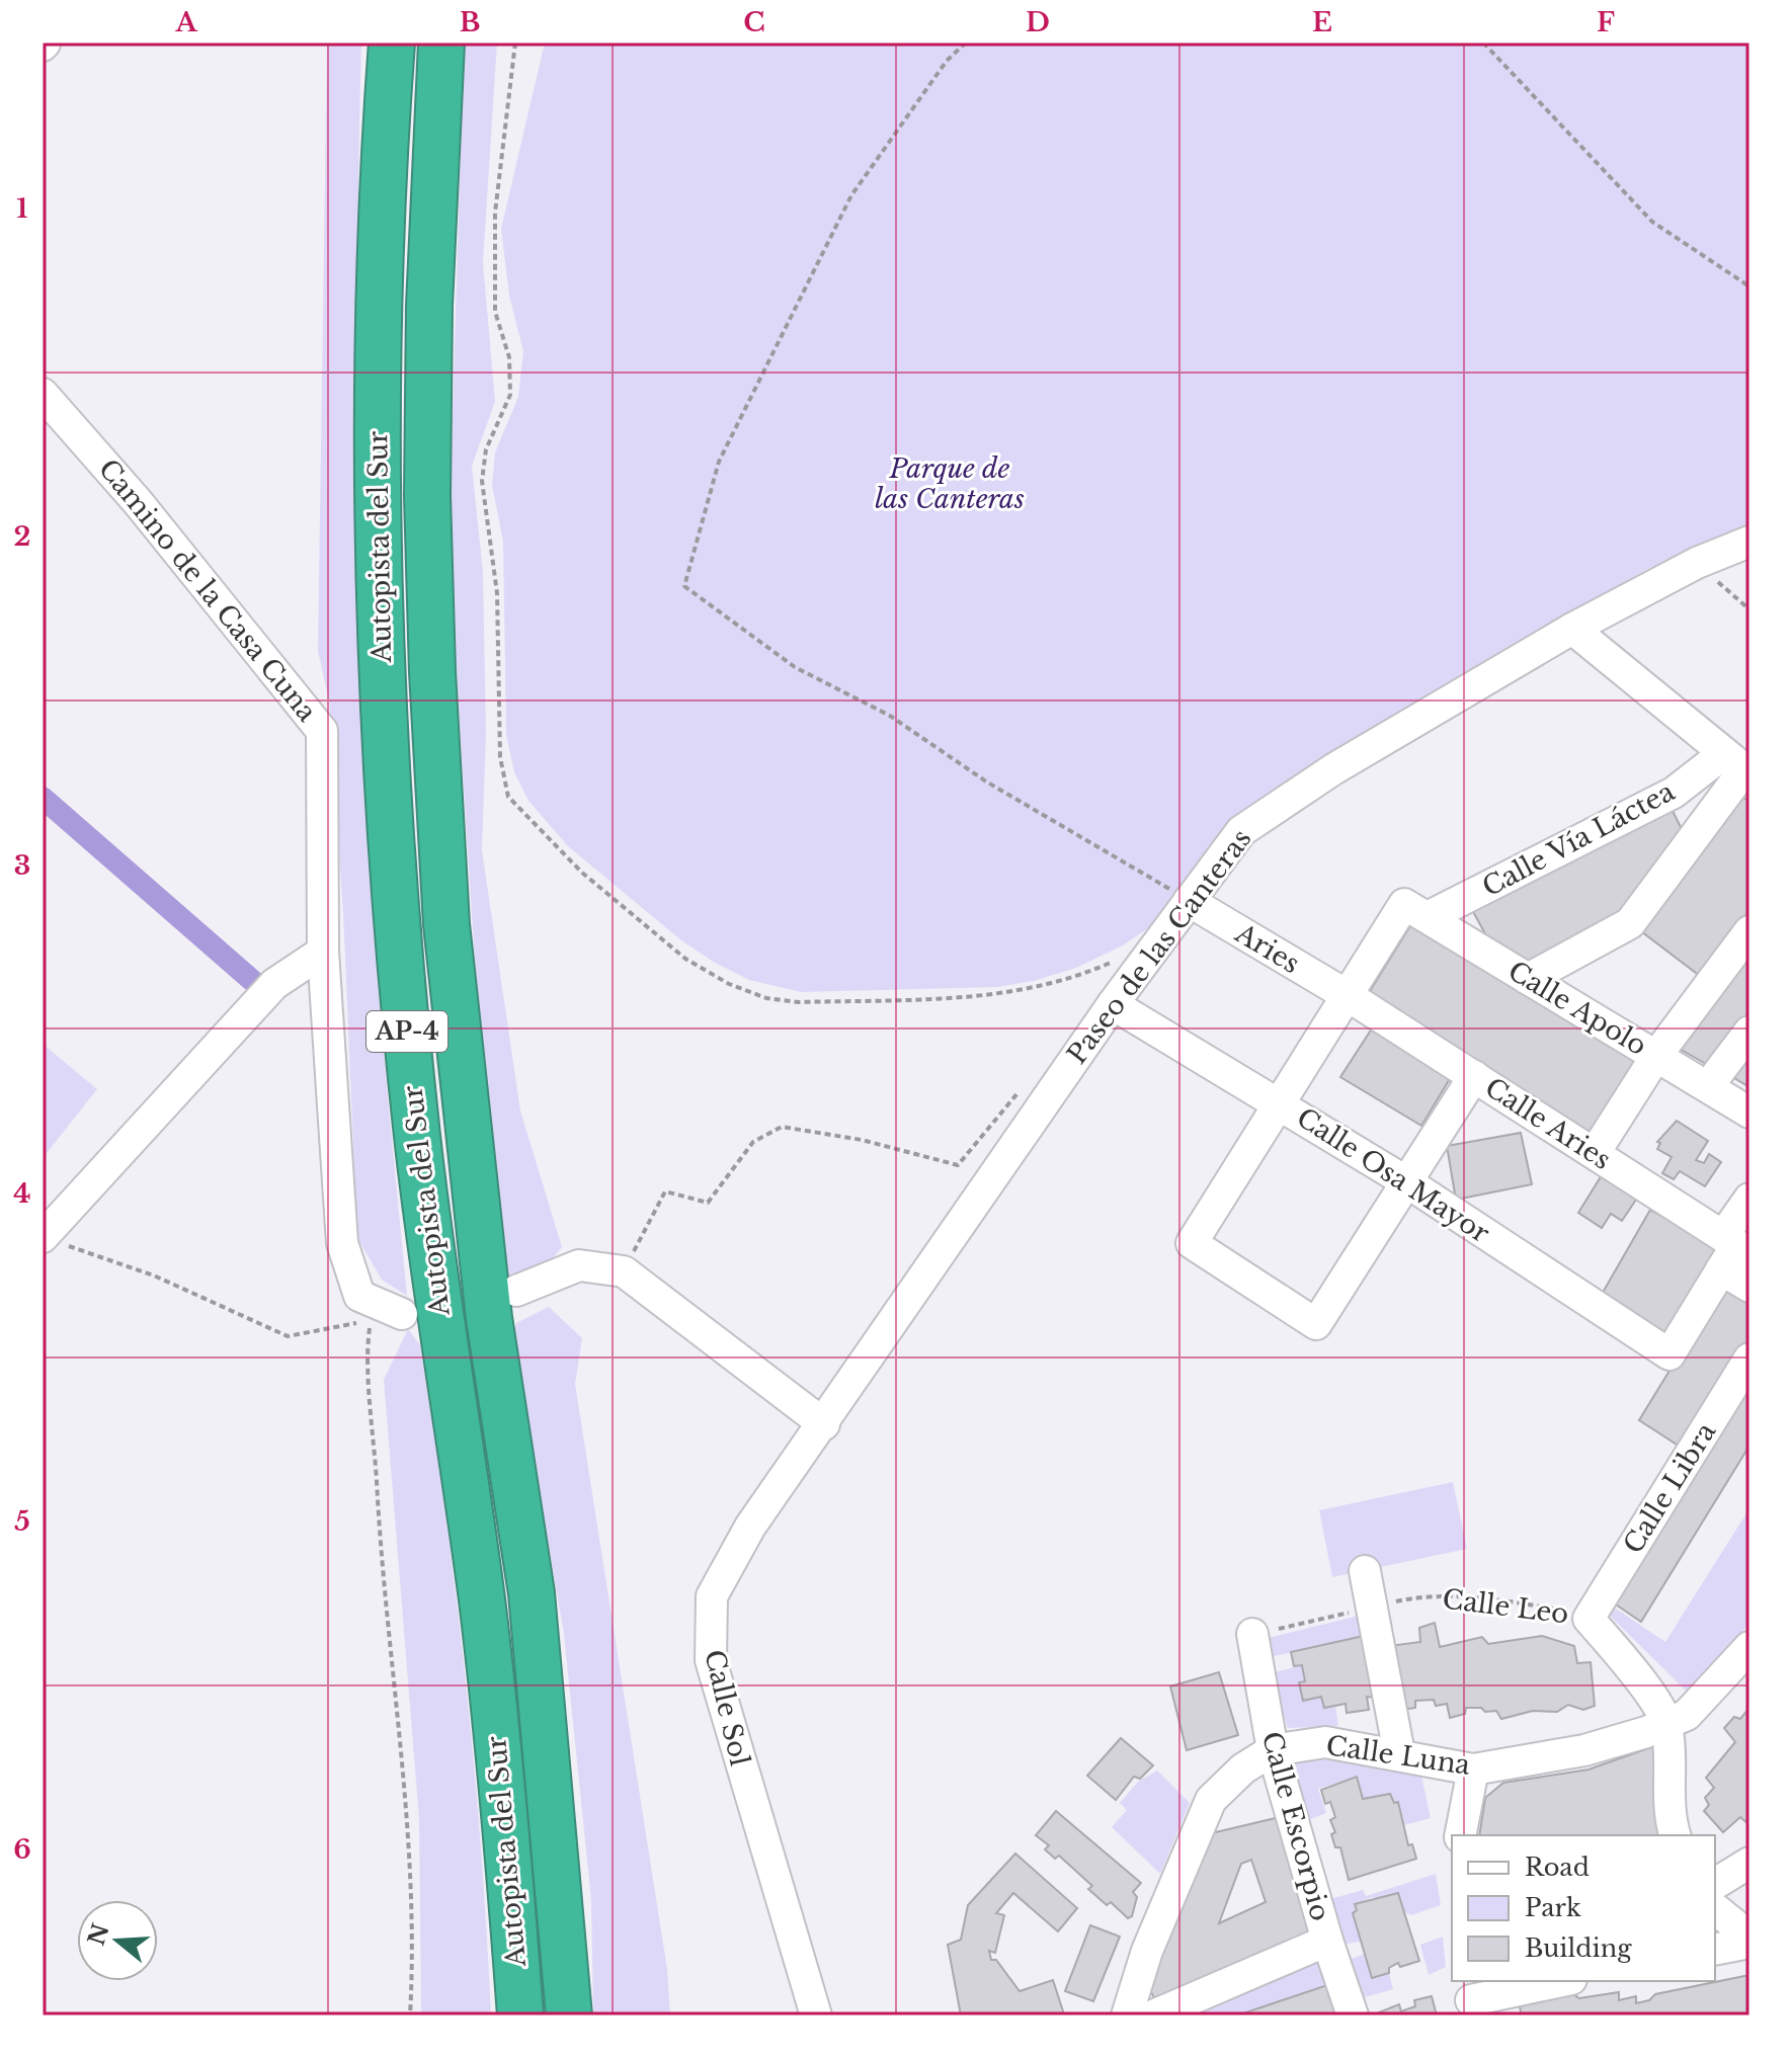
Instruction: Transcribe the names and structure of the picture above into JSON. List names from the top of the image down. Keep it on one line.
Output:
{"streets":{"highway":["Autopista del Sur","AP-4"],"street":["Camino de la Casa Cuna","Calle Vía Láctea","Paseo de las Canteras","Aries","Calle Apolo","Calle Aries","Calle Osa Mayor","Calle Libra","Calle Leo","Calle Sol","Calle Luna","Calle Escorpio"]},"crossings":[["Calle Vía Láctea","Calle Apolo"],["Paseo de las Canteras","Aries"],["Paseo de las Canteras","Calle Osa Mayor"],["Paseo de las Canteras","Calle Sol"],["Aries","Calle Aries"],["Calle Aries","Calle Osa Mayor"],["Calle Libra","Calle Leo"],["Calle Leo","Calle Luna"],["Calle Leo","Calle Escorpio"],["Calle Luna","Calle Escorpio"]],"parks":["Parque de las Canteras"],"legend":["Road","Park","Building"],"north":"left","grid":{"columns":["A","B","C","D","E","F"],"rows":["1","2","3","4","5","6"]}}
